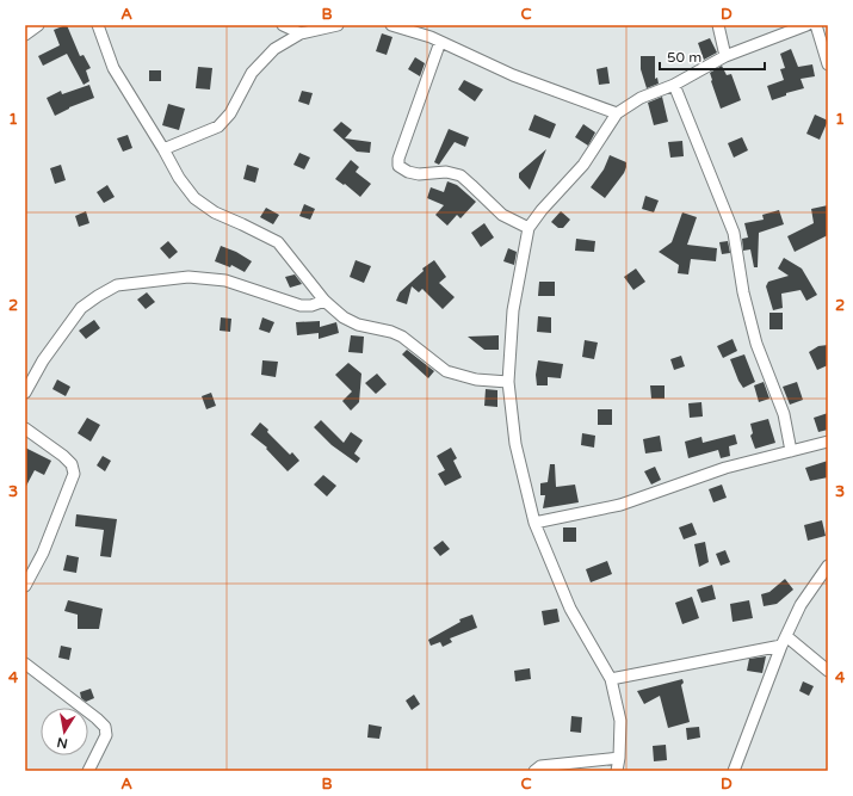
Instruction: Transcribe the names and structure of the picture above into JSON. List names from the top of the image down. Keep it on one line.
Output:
{"scale_bar":"50 m","north":"bottom","grid":{"columns":["A","B","C","D"],"rows":["1","2","3","4"]}}
